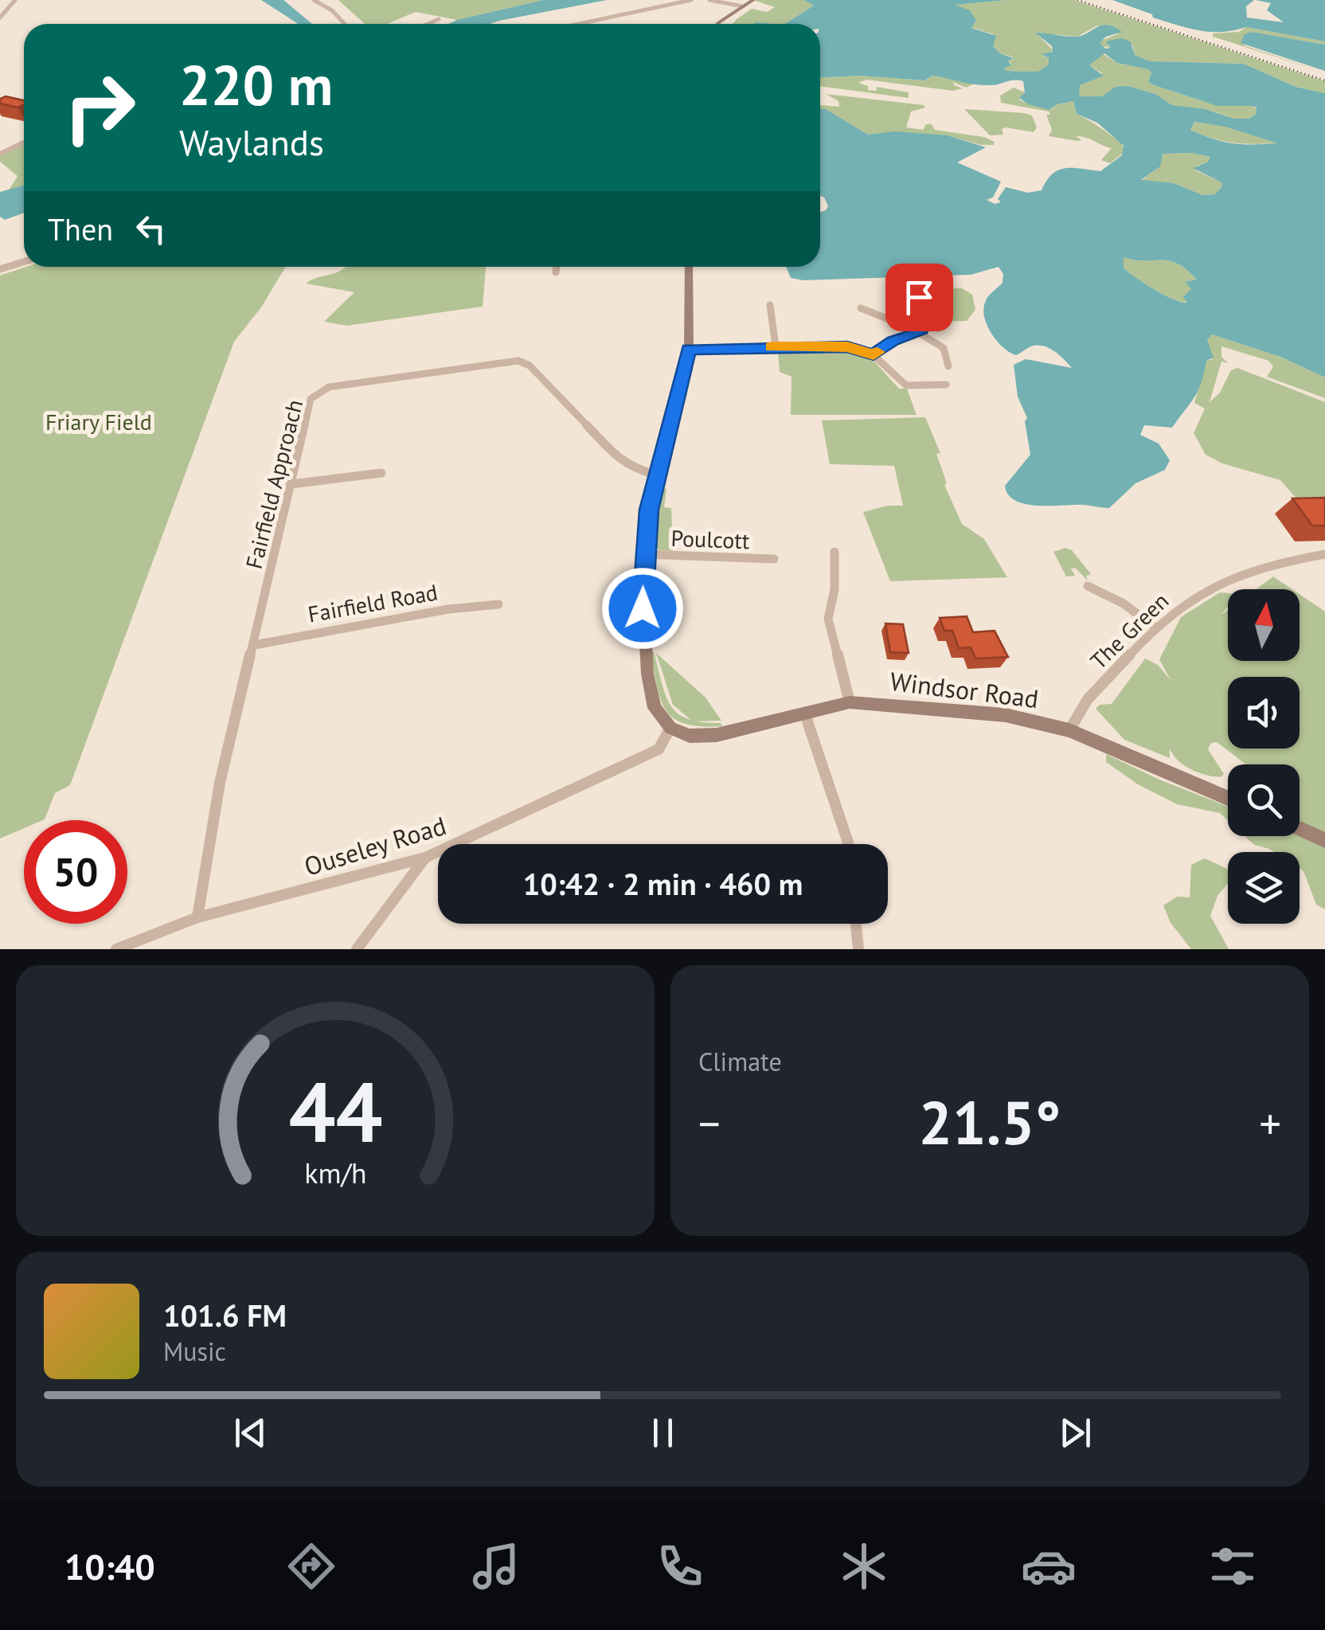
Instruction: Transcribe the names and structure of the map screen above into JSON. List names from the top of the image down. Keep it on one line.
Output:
{"streets":{"main road":["Windsor Road"],"street":["Fairfield Approach","Poulcott","Fairfield Road","The Green","Ouseley Road"]},"crossings":[["Fairfield Approach","Fairfield Road"],["Fairfield Approach","Ouseley Road"],["The Green","Windsor Road"],["Windsor Road","Ouseley Road"]],"parks":["Friary Field"],"north":"top","page":{"turn":["220 m","Waylands"],"then":"Then","limit":"50","trip":"10:42 · 2 min · 460 m","tile":"Climate","heat":["−","21.5°","+"],"song":["101.6 FM","Music"],"tabs":"10:40","gauge":["44","km/h"]}}
